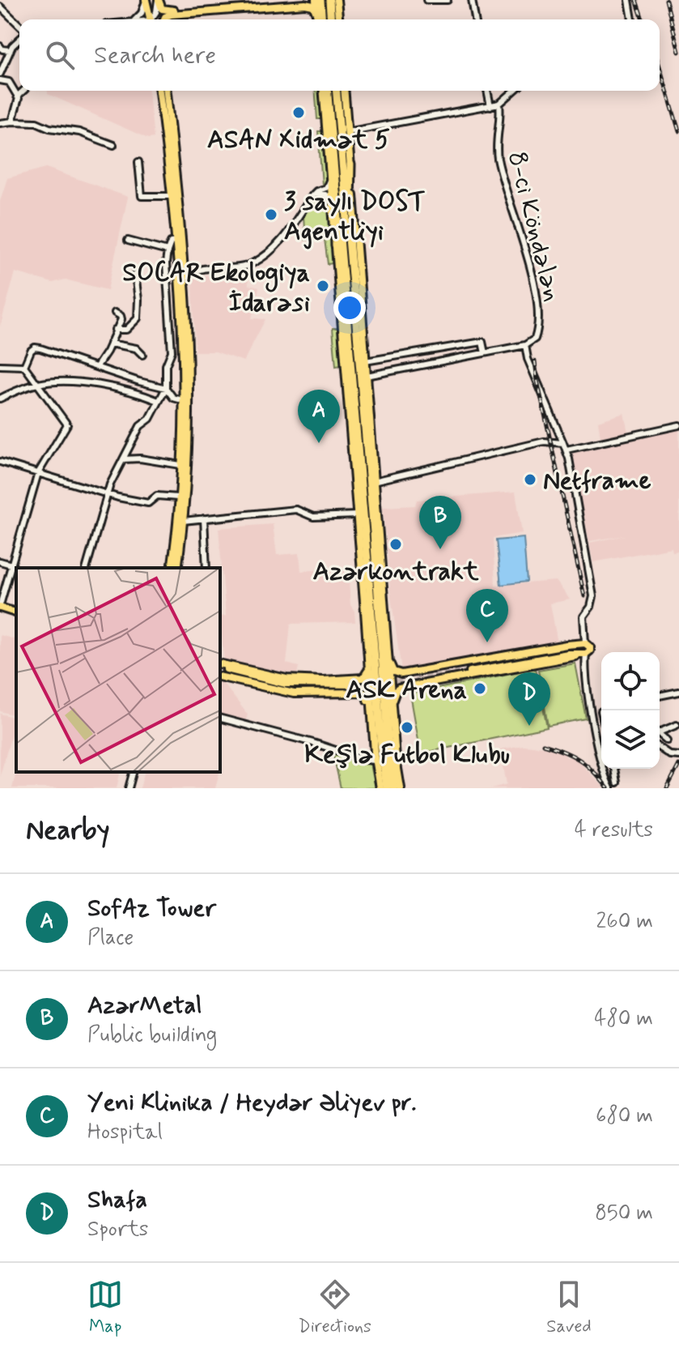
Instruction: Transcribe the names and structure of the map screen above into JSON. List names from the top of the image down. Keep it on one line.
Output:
{"streets":{"street":["8-ci Köndələn"]},"places":["ASAN Xidmət 5","3 saylı DOST Agentliyi","SOCAR Ekologiya İdarəsi","Netframe","Azərkontrakt","ASK Arena","Keşlə Futbol Klubu"],"page":{"search":"Search here","pins":["A","B","C","D"],"heading":["Nearby","4 results"],"list":[{"mark":"A","name":"SofAz Tower","note":"Place","value":"260 m"},{"mark":"B","name":"AzərMetal","note":"Public building","value":"480 m"},{"mark":"C","name":"Yeni Klinika / Heydər Əliyev pr.","note":"Hospital","value":"680 m"},{"mark":"D","name":"Shafa","note":"Sports","value":"850 m"}],"nav":["Map","Directions","Saved"]}}
